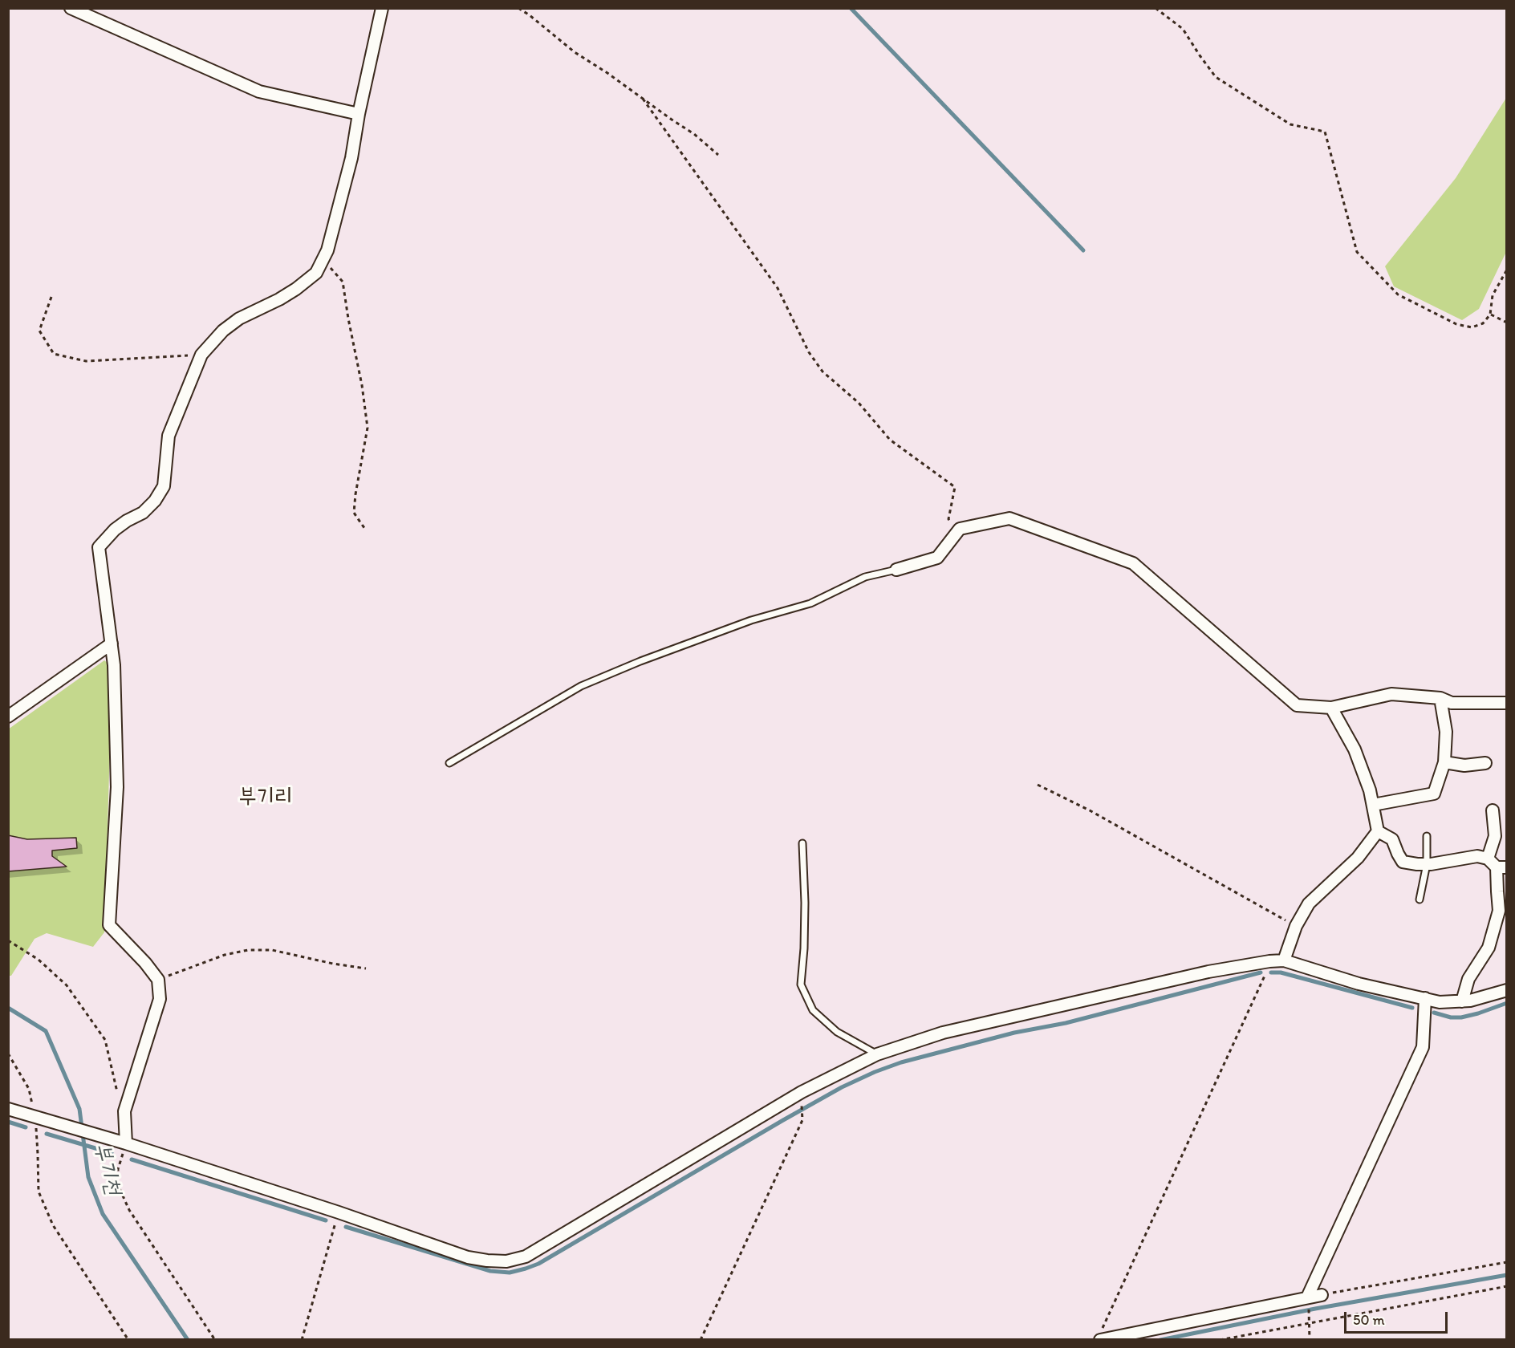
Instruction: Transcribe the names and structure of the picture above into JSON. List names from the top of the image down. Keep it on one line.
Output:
{"districts":["부기리"],"water":["부기천"],"scale_bar":"50 m"}
